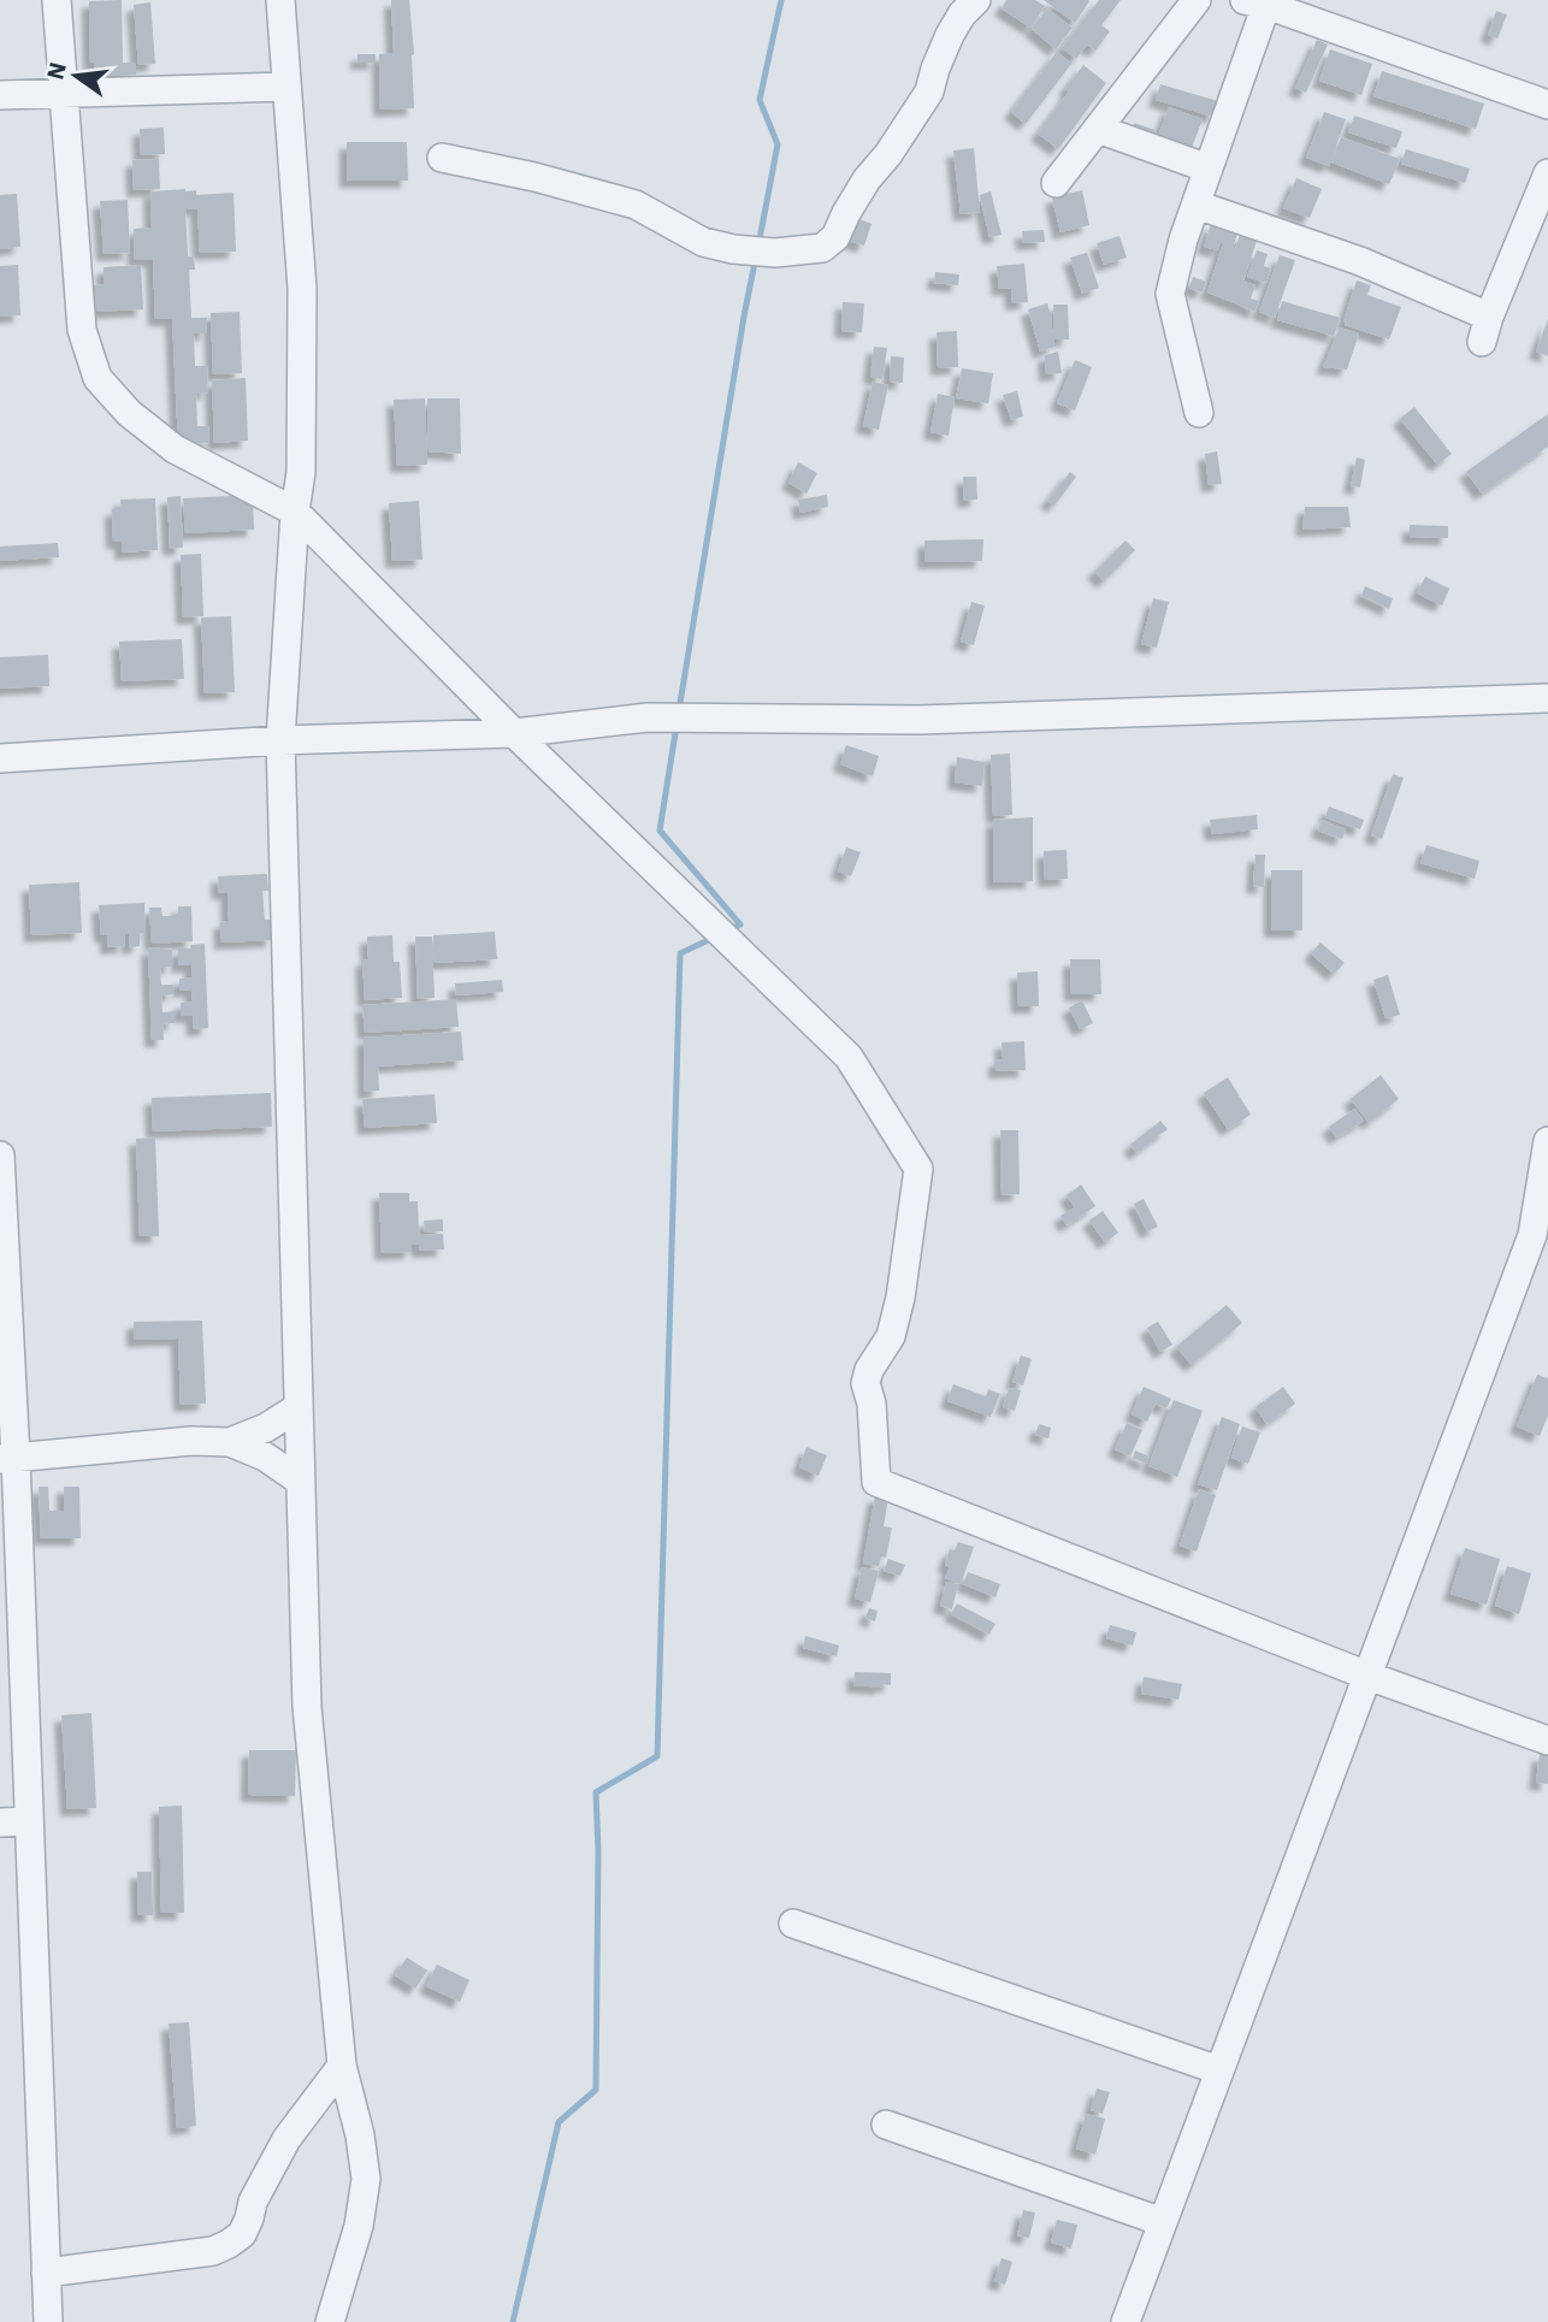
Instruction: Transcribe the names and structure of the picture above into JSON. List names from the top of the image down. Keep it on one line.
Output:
{"north":"left"}
